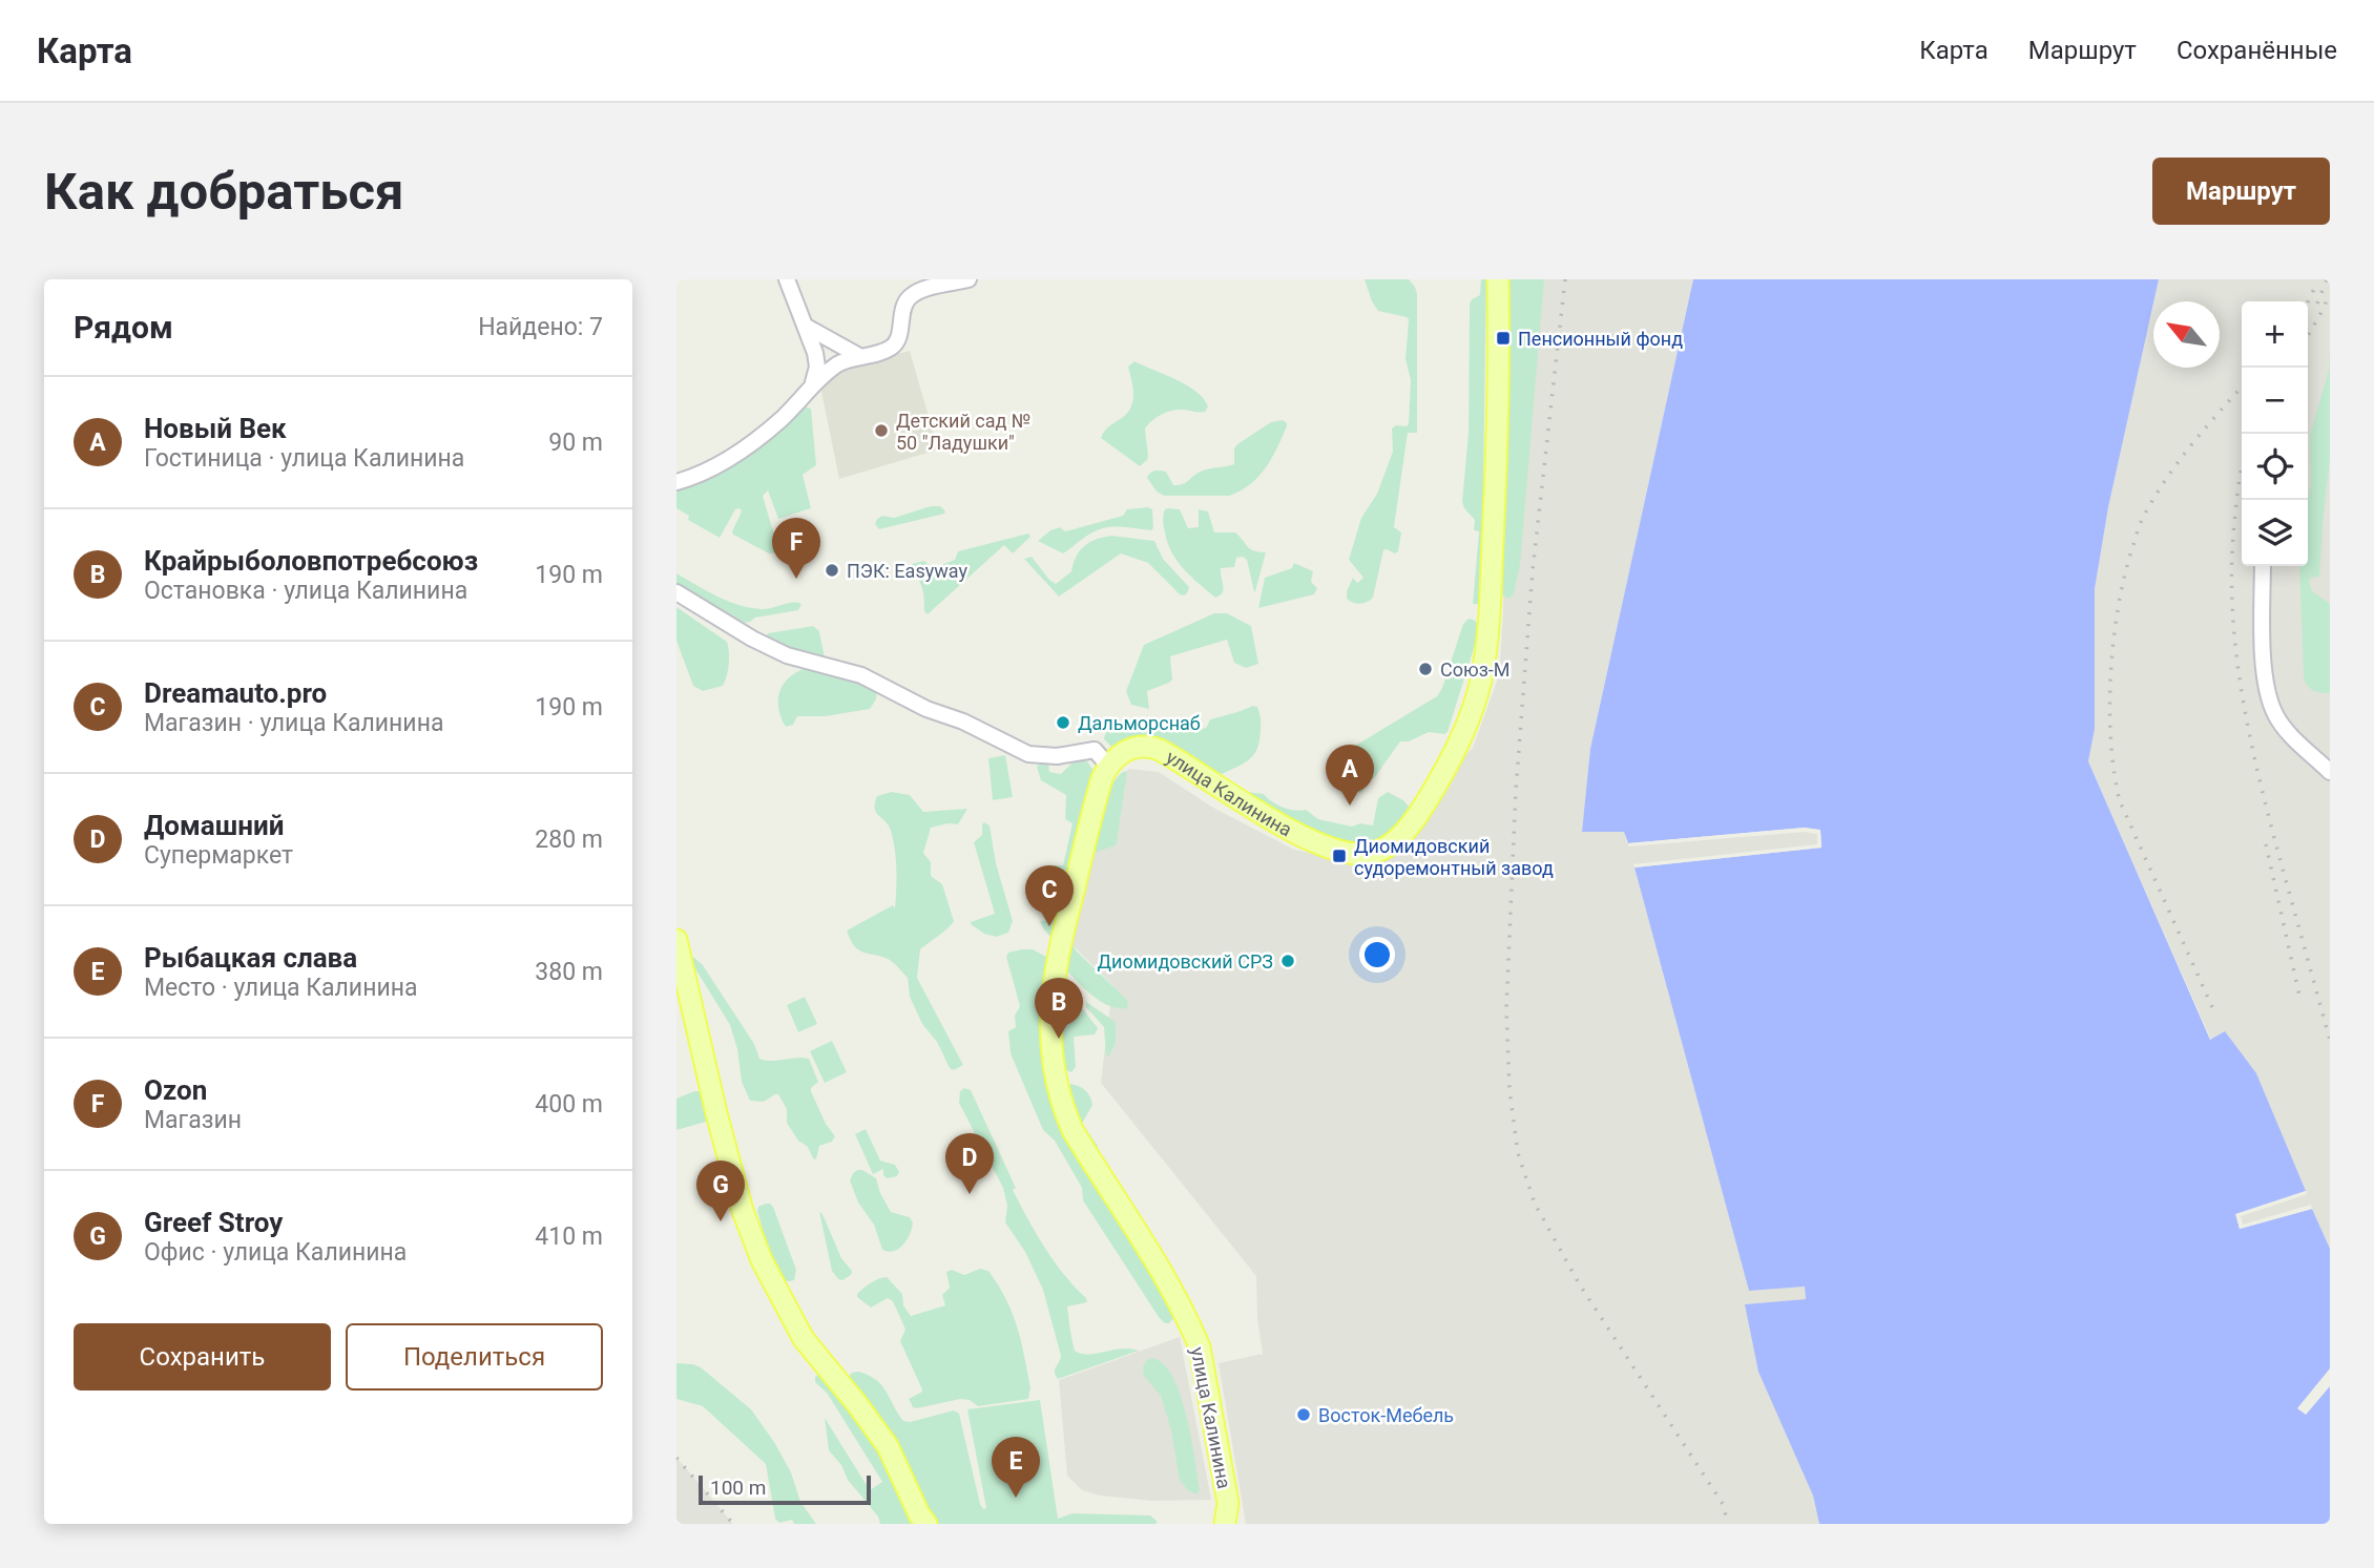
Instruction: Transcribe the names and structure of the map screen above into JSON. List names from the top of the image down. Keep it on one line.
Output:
{"streets":{"main road":["улица Калинина"]},"places":{"transit":["Пенсионный фонд","Диомидовский судоремонтный завод"],"other":["Детский сад № 50 \"Ладушки\"","ПЭК: Easyway","Союз-М","Дальморснаб","Диомидовский СРЗ","Восток-Мебель"]},"scale_bar":"100 m","north":"top left","page":{"header":"Карта","nav":["Карта","Маршрут","Сохранённые"],"buttons":["Маршрут",["Сохранить","Поделиться"]],"title":"Как добраться","heading":["Рядом","Найдено: 7"],"map_buttons":["+","−"],"list":[{"mark":"A","name":"Новый Век","note":"Гостиница · улица Калинина","value":"90 m"},{"mark":"B","name":"Крайрыболовпотребсоюз","note":"Остановка · улица Калинина","value":"190 m"},{"mark":"C","name":"Dreamauto.pro","note":"Магазин · улица Калинина","value":"190 m"},{"mark":"D","name":"Домашний","note":"Супермаркет","value":"280 m"},{"mark":"E","name":"Рыбацкая слава","note":"Место · улица Калинина","value":"380 m"},{"mark":"F","name":"Ozon","note":"Магазин","value":"400 m"},{"mark":"G","name":"Greef Stroy","note":"Офис · улица Калинина","value":"410 m"}],"pins":["F","A","C","B","D","G","E"],"scale":"100 m"}}
